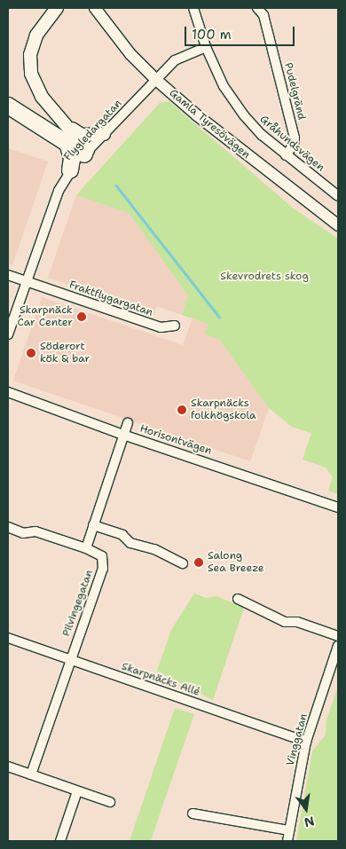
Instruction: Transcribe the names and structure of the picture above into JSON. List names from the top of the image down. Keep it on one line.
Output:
{"streets":{"street":["Pudelgränd","Gamla Tyresövägen","Flygledargatan","Gråhundsvägen","Fraktflygargatan","Horisontvägen","Pilvingegatan","Skarpnäcks Allé","Vinggatan"]},"crossings":[["Pudelgränd","Gråhundsvägen"],["Gamla Tyresövägen","Flygledargatan"],["Flygledargatan","Gråhundsvägen"],["Flygledargatan","Fraktflygargatan"],["Pilvingegatan","Skarpnäcks Allé"],["Skarpnäcks Allé","Vinggatan"]],"parks":["Skevrodrets skog"],"places":["Skarpnäck Car Center","Söderort kök & bar","Skarpnäcks folkhögskola","Salong Sea Breeze"],"scale_bar":"100 m","north":"bottom"}
